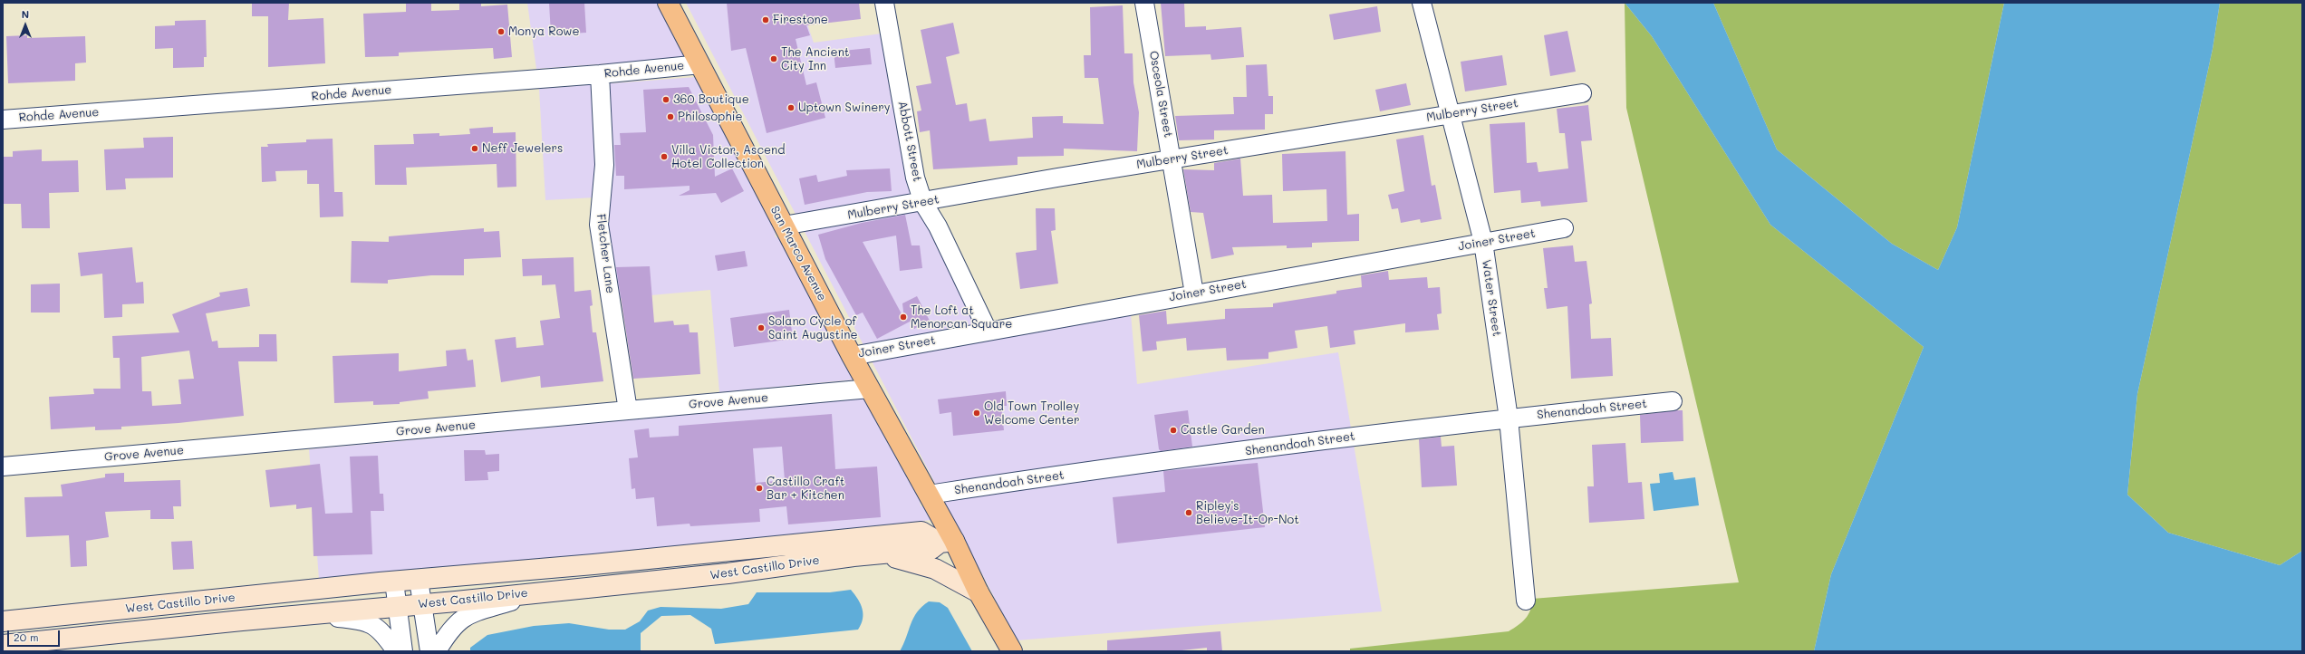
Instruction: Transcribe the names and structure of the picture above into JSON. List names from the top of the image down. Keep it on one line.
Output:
{"streets":{"main road":["San Marco Avenue","West Castillo Drive"],"street":["Rohde Avenue","Osceola Street","Mulberry Street","Abbott Street","Joiner Street","Fletcher Lane","Water Street","Grove Avenue","Shenandoah Street"]},"crossings":[["Rohde Avenue","Fletcher Lane"],["Rohde Avenue","San Marco Avenue"],["Osceola Street","Mulberry Street"],["Osceola Street","Joiner Street"],["Mulberry Street","Abbott Street"],["Mulberry Street","San Marco Avenue"],["Mulberry Street","Water Street"],["Abbott Street","Joiner Street"],["Joiner Street","San Marco Avenue"],["Joiner Street","Water Street"],["Fletcher Lane","Grove Avenue"],["San Marco Avenue","Grove Avenue"],["San Marco Avenue","Shenandoah Street"],["San Marco Avenue","West Castillo Drive"],["Water Street","Shenandoah Street"]],"places":["Firestone","Monya Rowe","The Ancient City Inn","360 Boutique","Uptown Swinery","Philosophie","Neff Jewelers","Villa Victor, Ascend Hotel Collection","The Loft at Menorcan Square","Solano Cycle of Saint Augustine","Old Town Trolley Welcome Center","Castle Garden","Castillo Craft Bar + Kitchen","Ripley's Believe-It-Or-Not"],"scale_bar":"20 m","north":"top"}
